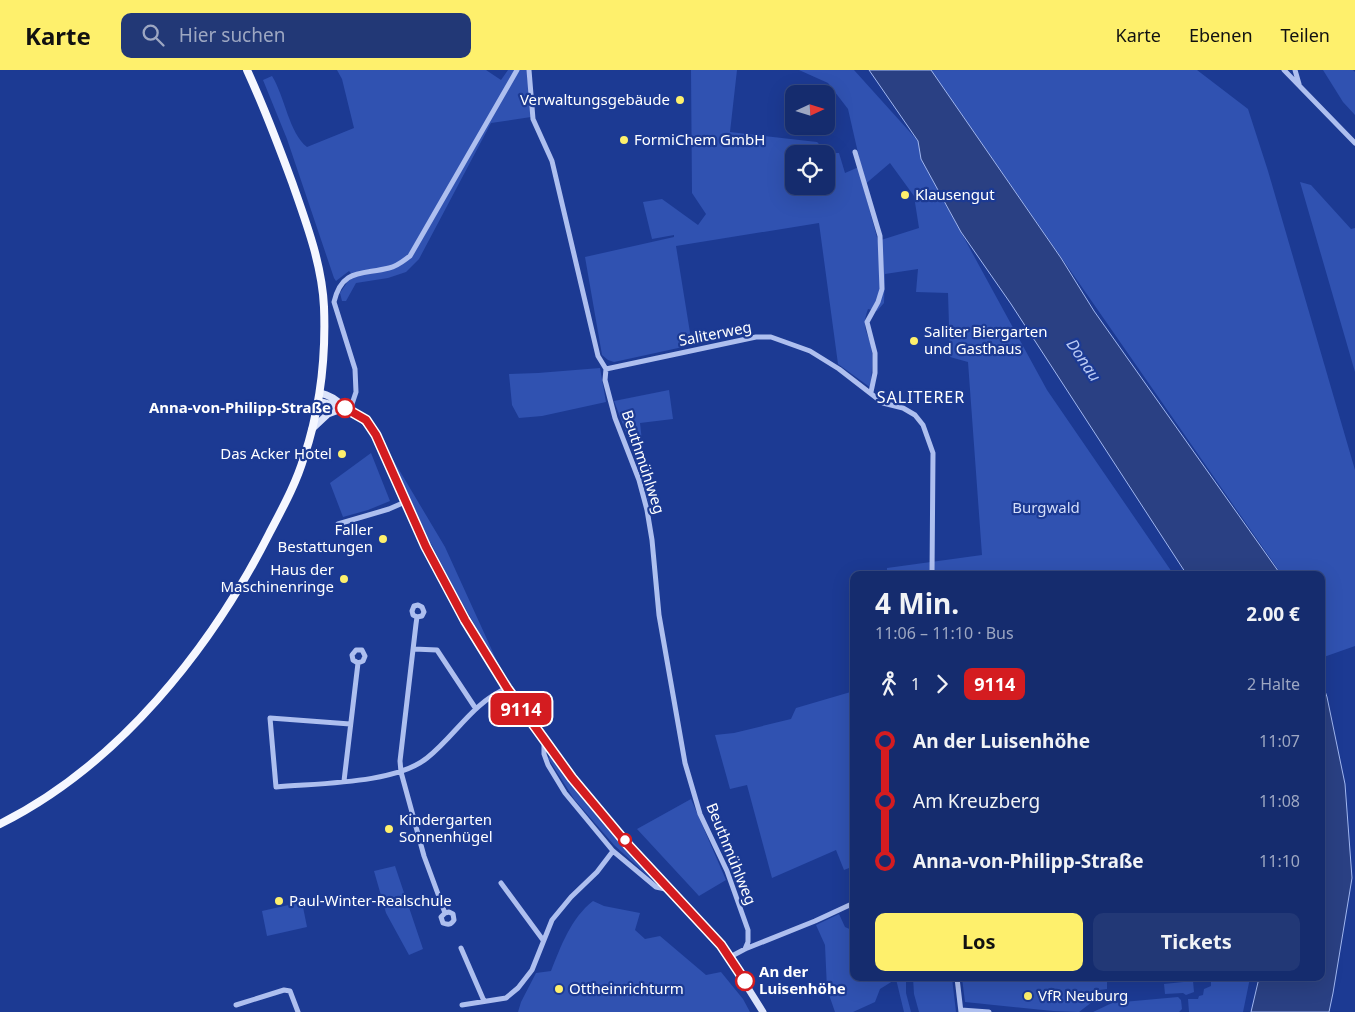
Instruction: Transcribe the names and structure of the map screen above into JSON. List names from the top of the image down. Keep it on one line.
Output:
{"streets":{"street":["Saliterweg","Beuthmühlweg"]},"crossings":[["Saliterweg","Beuthmühlweg"]],"districts":["SALITERER"],"water":["Donau"],"parks":["Burgwald"],"places":["Verwaltungsgebäude","FormiChem GmbH","Klausengut","Saliter Biergarten und Gasthaus","Anna-von-Philipp-Straße","Das Acker Hotel","Faller Bestattungen","Haus der Maschinenringe","Kindergarten Sonnenhügel","Paul-Winter-Realschule","An der Luisenhöhe","Ottheinrichturm","VfR Neuburg"],"lines":["bus line 9114"],"north":"right","page":{"header":"Karte","search":"Hier suchen","nav":["Karte","Ebenen","Teilen"],"on_map":"9114","heading":["4 Min.","11:06 – 11:10 · Bus","2.00 €"],"legs":["1","9114","2 Halte"],"list":[{"name":"An der Luisenhöhe","value":"11:07"},{"name":"Am Kreuzberg","value":"11:08"},{"name":"Anna-von-Philipp-Straße","value":"11:10"}],"buttons":["Los","Tickets"]}}
